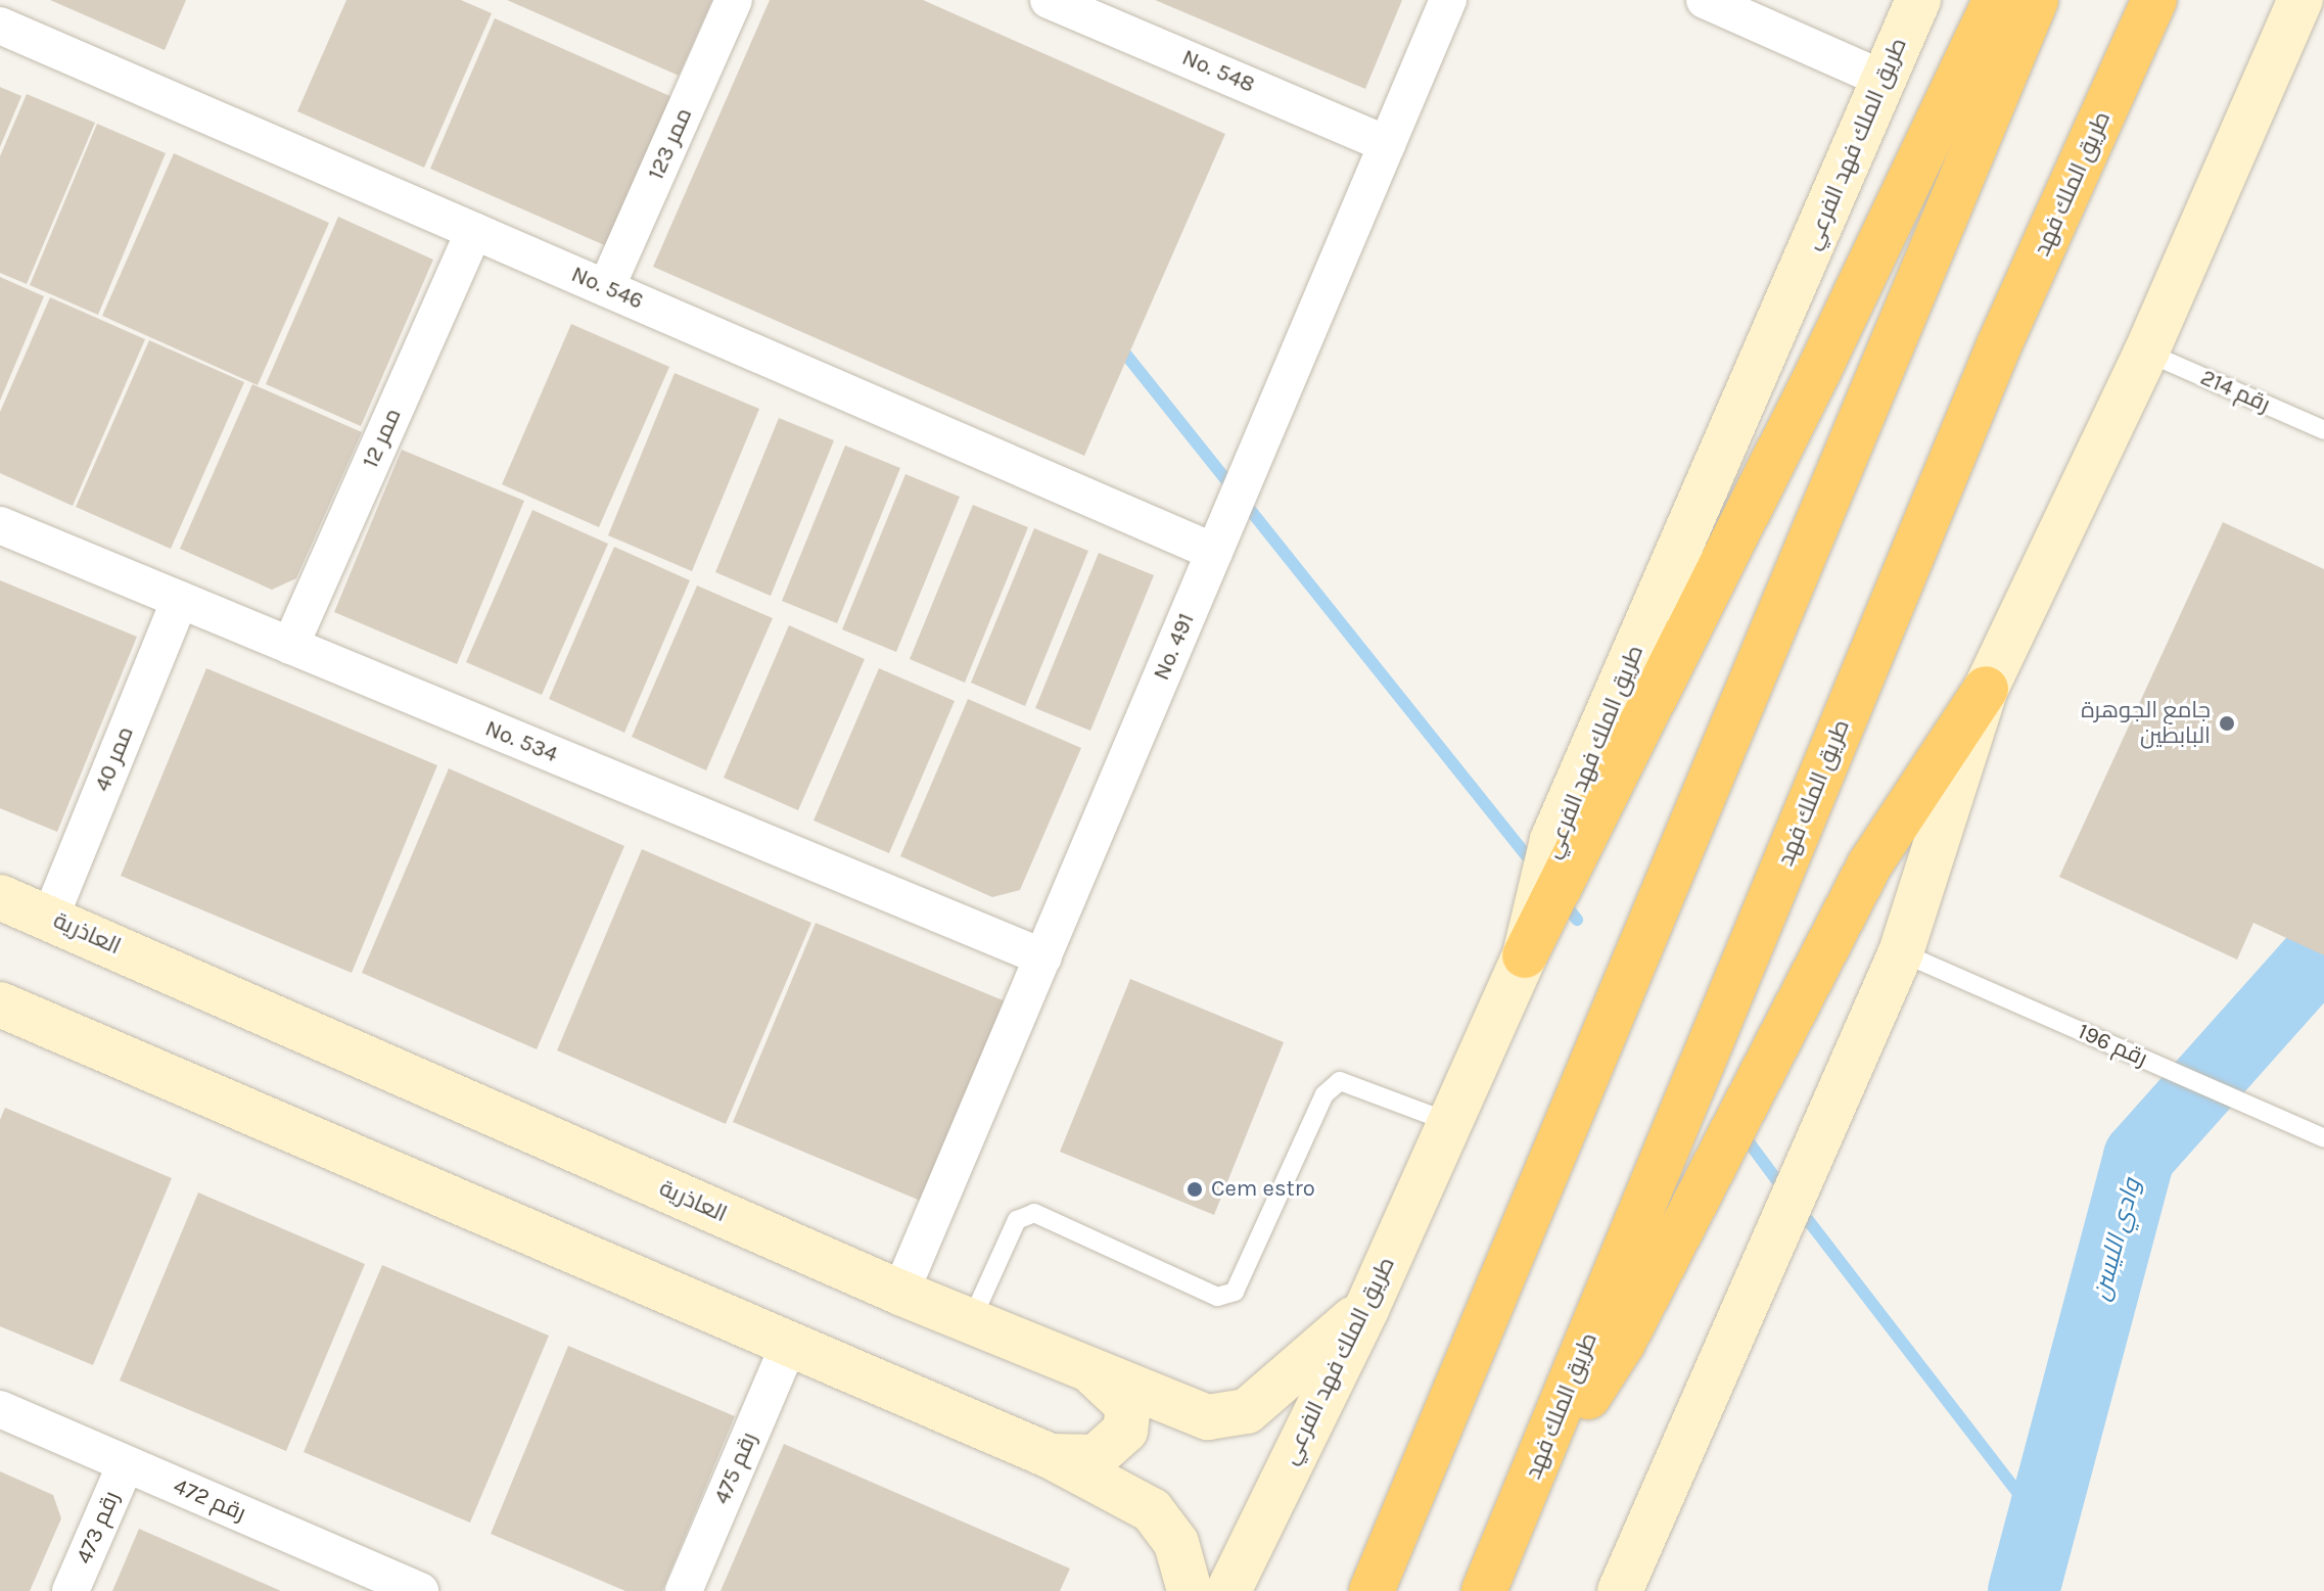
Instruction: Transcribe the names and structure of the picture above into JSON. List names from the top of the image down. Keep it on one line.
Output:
{"streets":{"highway":["طريق الملك فهد"],"main road":["طريق الملك فهد الفرعي","العاذرية"],"street":["No. 548","ممر 123","No. 546","ممر 12","No. 491","No. 534","ممر 40","رقم 475","رقم 472","رقم 473"],"lane":["رقم 214","رقم 196"]},"crossings":[["No. 548","No. 491"],["ممر 123","No. 546"],["طريق الملك فهد الفرعي","العاذرية"],["No. 546","ممر 12"],["No. 546","No. 491"],["ممر 12","No. 534"],["No. 491","No. 534"],["No. 491","العاذرية"],["No. 534","ممر 40"],["ممر 40","العاذرية"],["رقم 472","رقم 473"]],"water":["وادي الليسن"],"places":["جامع الجوهرة البابطين","Cem estro"]}
